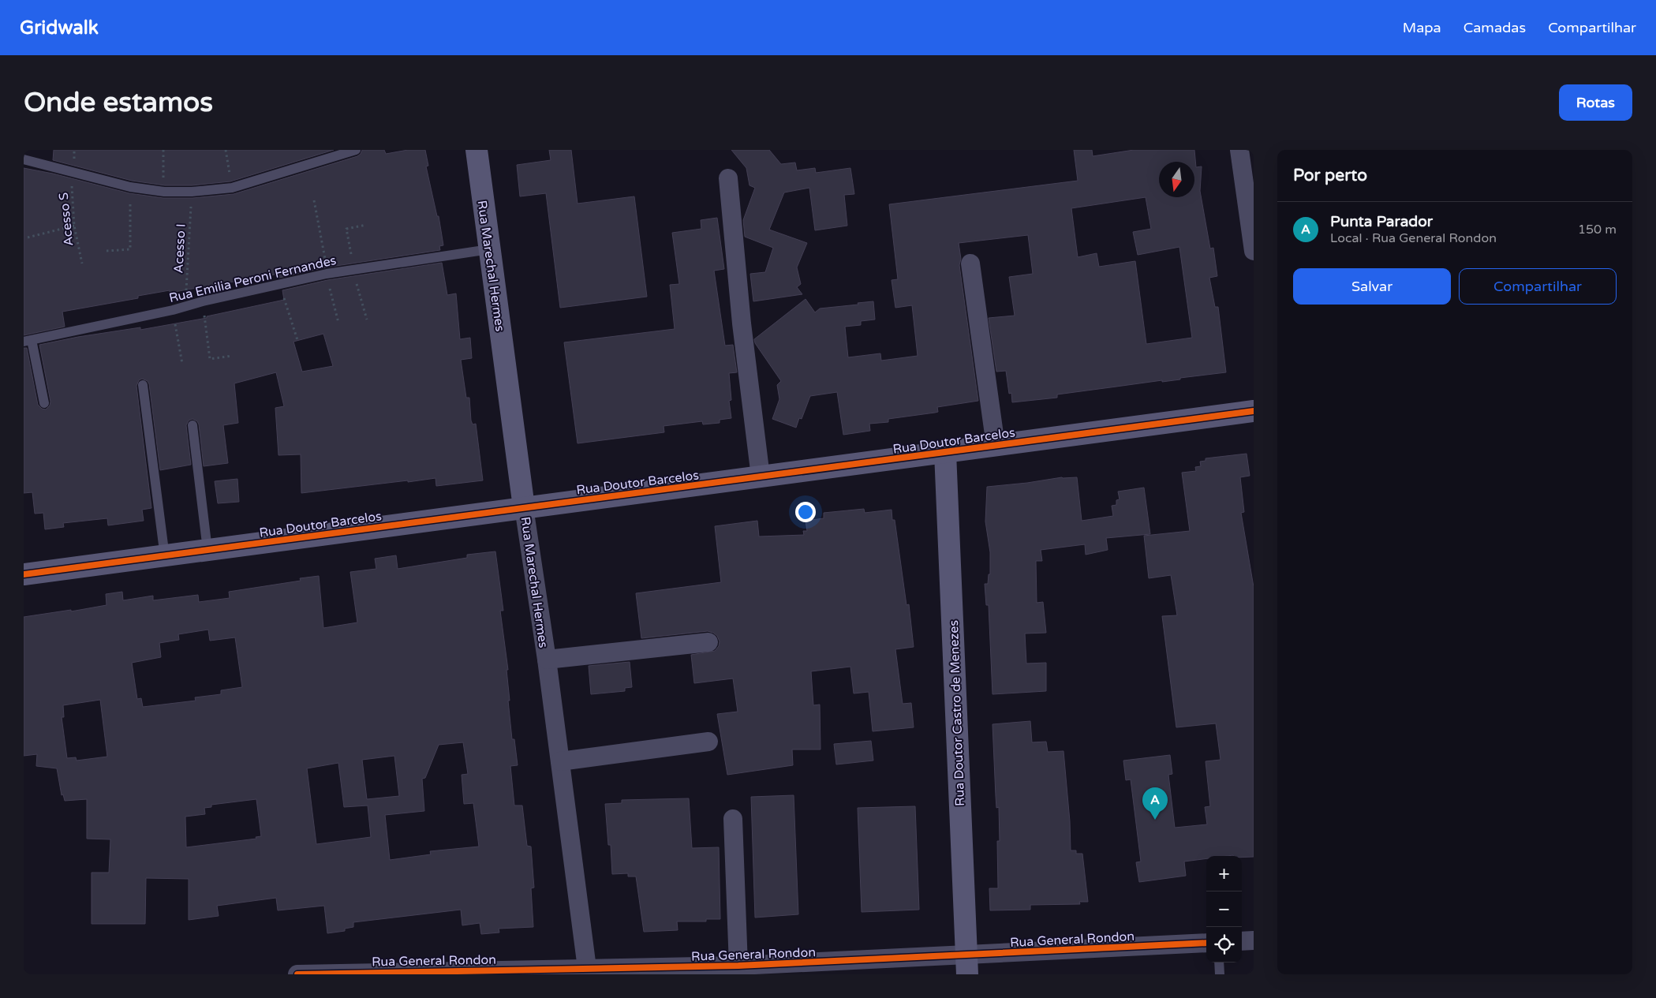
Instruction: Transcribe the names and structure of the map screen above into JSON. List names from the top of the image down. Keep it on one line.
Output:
{"streets":{"street":["Rua Marechal Hermes","Rua Doutor Barcelos","Rua Doutor Castro de Menezes","Rua General Rondon"],"lane":["Rua Emilia Peroni Fernandes"],"path":["Acesso S","Acesso I"]},"crossings":[["Acesso I","Rua Emilia Peroni Fernandes"],["Rua Marechal Hermes","Rua Emilia Peroni Fernandes"],["Rua Marechal Hermes","Rua Doutor Barcelos"],["Rua Marechal Hermes","Rua General Rondon"],["Rua Doutor Barcelos","Rua Doutor Castro de Menezes"],["Rua Doutor Castro de Menezes","Rua General Rondon"]],"north":"bottom","page":{"header":"Gridwalk","nav":["Mapa","Camadas","Compartilhar"],"buttons":["Rotas",["Salvar","Compartilhar"]],"title":"Onde estamos","heading":"Por perto","list":[{"mark":"A","name":"Punta Parador","note":"Local · Rua General Rondon","value":"150 m"}],"pins":"A","map_buttons":["+","−"]}}
